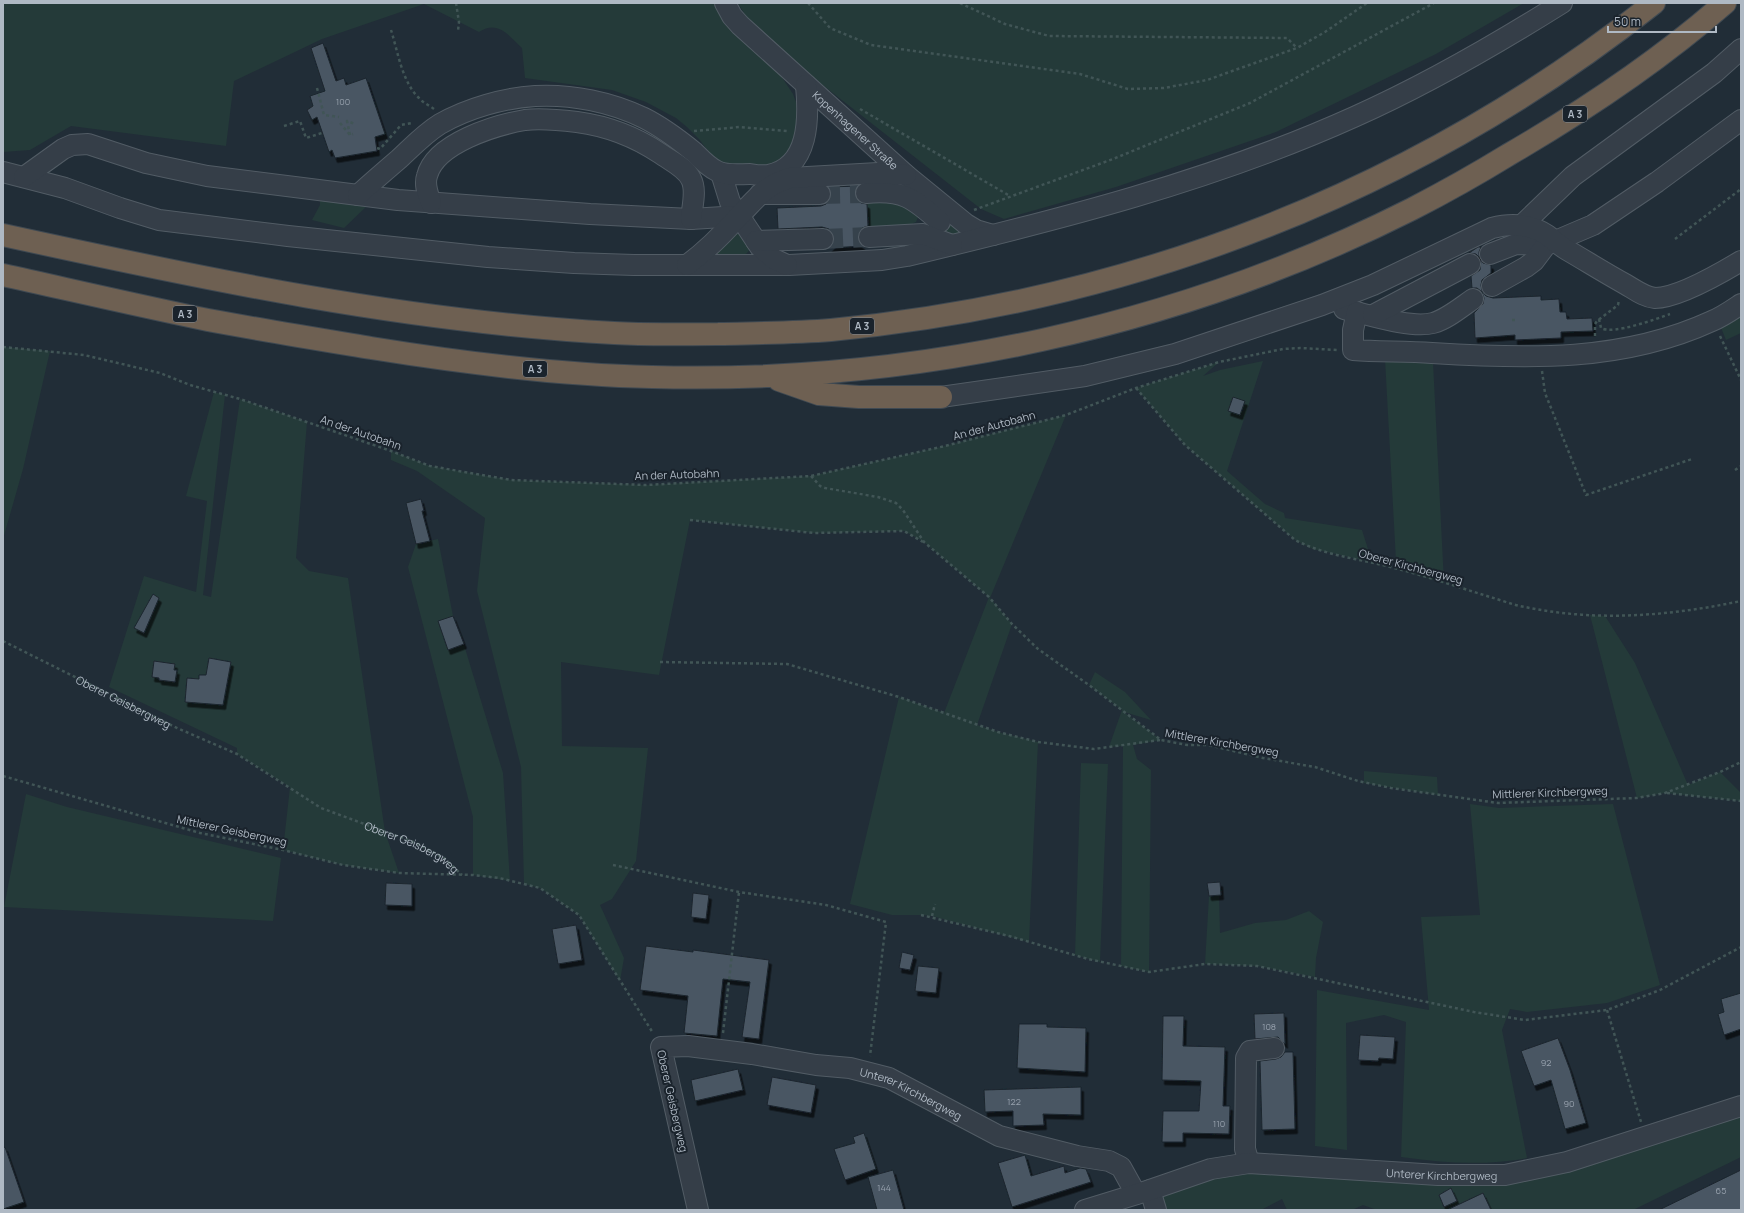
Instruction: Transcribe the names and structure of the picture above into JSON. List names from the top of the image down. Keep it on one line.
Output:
{"streets":{"highway":["A 3"],"street":["Kopenhagener Straße","Oberer Geisbergweg","Unterer Kirchbergweg"],"path":["An der Autobahn","Oberer Kirchbergweg","Mittlerer Kirchbergweg","Mittlerer Geisbergweg"]},"crossings":[["An der Autobahn","Oberer Kirchbergweg"],["An der Autobahn","Mittlerer Kirchbergweg"],["Oberer Geisbergweg","Mittlerer Geisbergweg"],["Oberer Geisbergweg","Unterer Kirchbergweg"]],"house_numbers":["100","108","92","122","90","110","144","65"],"scale_bar":"50 m"}
